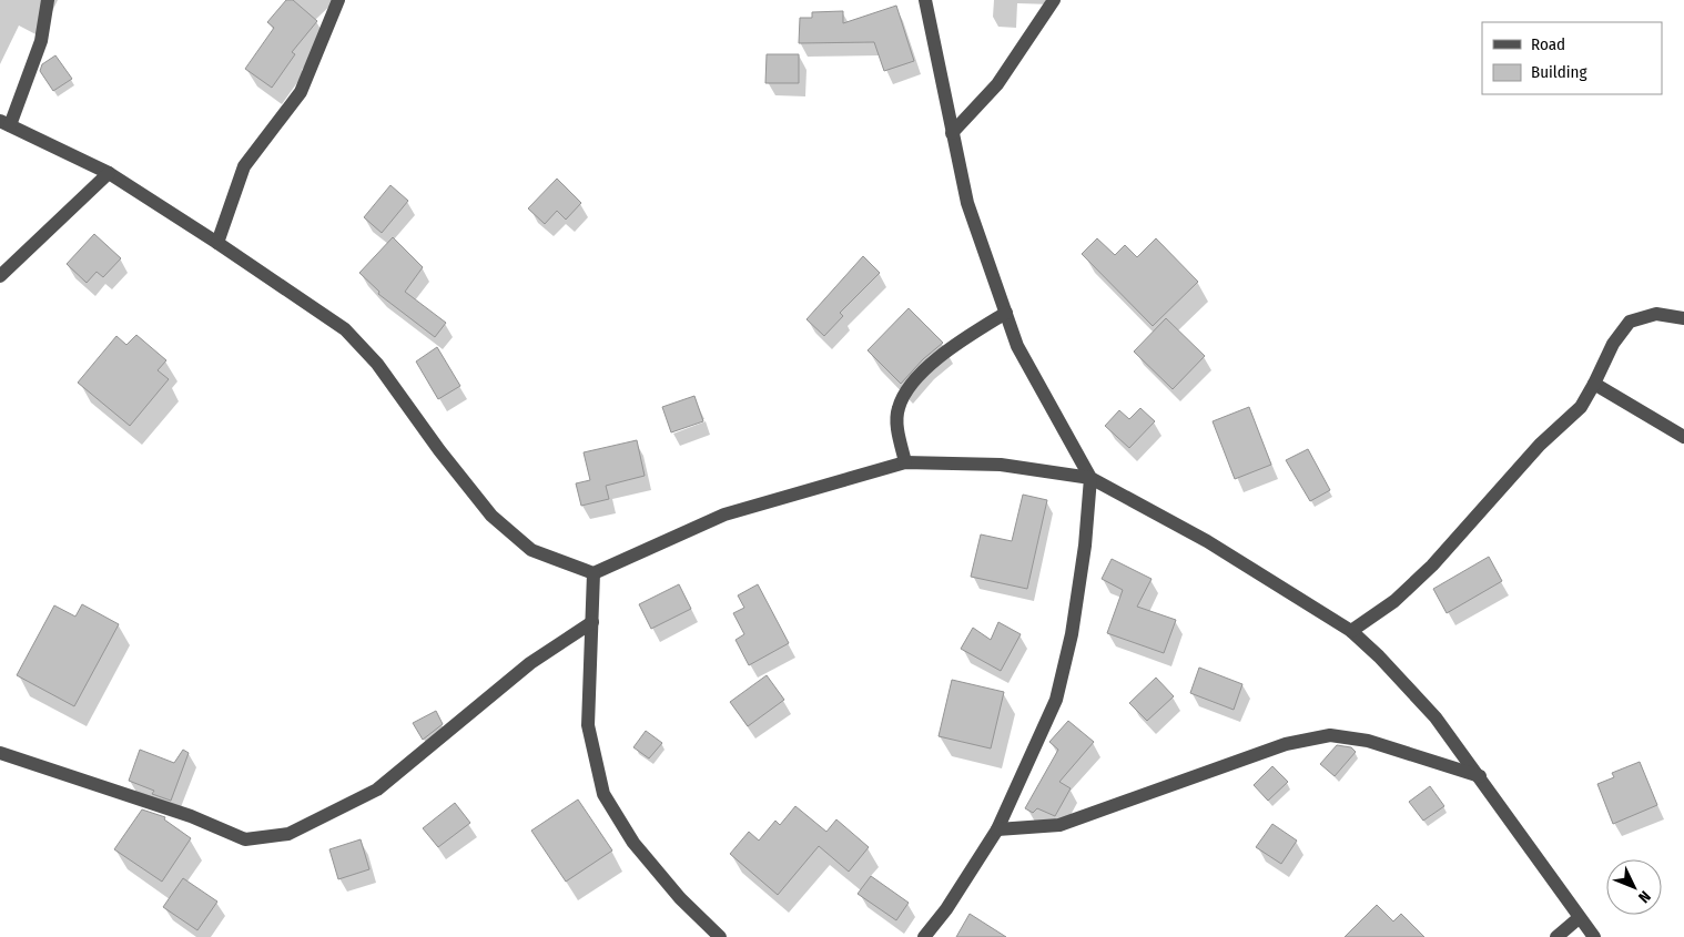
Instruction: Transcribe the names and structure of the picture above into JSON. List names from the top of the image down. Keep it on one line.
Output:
{"legend":["Road","Building"],"north":"bottom right"}
